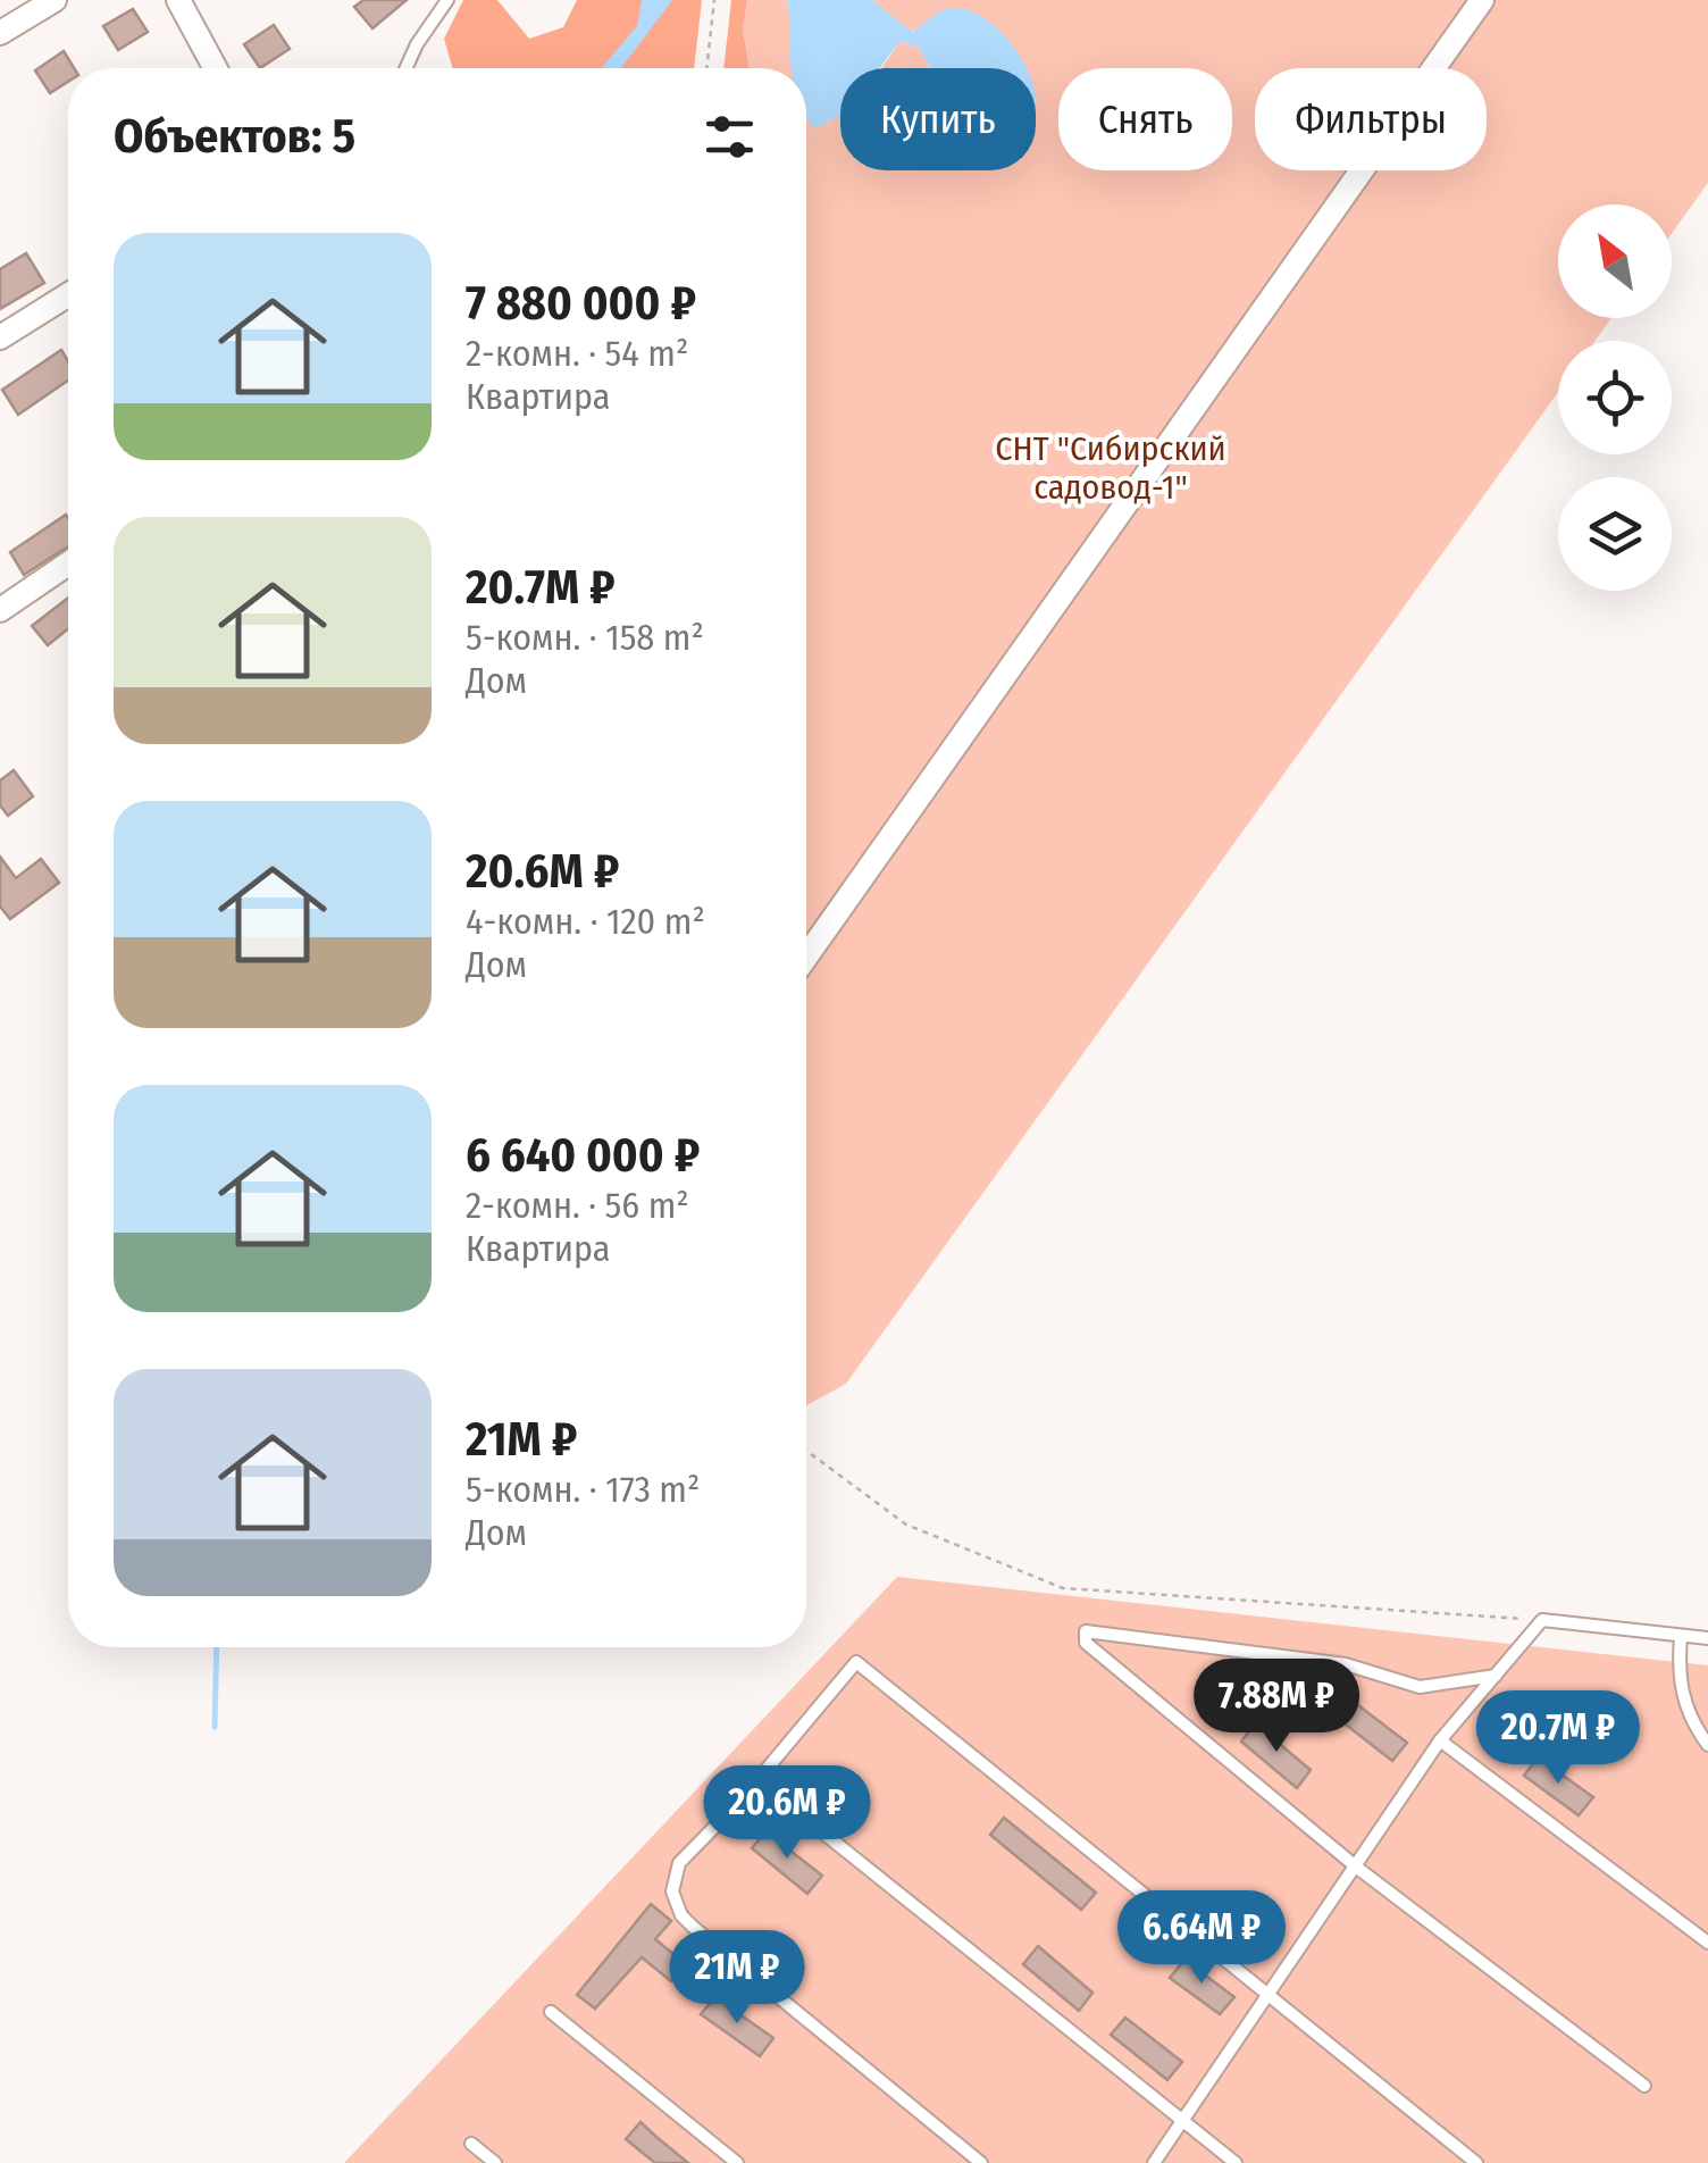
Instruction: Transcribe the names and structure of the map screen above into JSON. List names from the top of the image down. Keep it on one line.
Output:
{"parks":["СНТ \"Сибирский садовод-1\""],"north":"top left","page":{"chip":["Купить","Снять","Фильтры"],"heading":"Объектов: 5","list":[{"name":"7 880 000 ₽","note":"2-комн. · 54 m² · Квартира"},{"name":"20.7M ₽","note":"5-комн. · 158 m² · Дом"},{"name":"20.6M ₽","note":"4-комн. · 120 m² · Дом"},{"name":"6 640 000 ₽","note":"2-комн. · 56 m² · Квартира"},{"name":"21M ₽","note":"5-комн. · 173 m² · Дом"}],"price":["7.88M ₽","20.7M ₽","20.6M ₽","6.64M ₽","21M ₽"]}}
